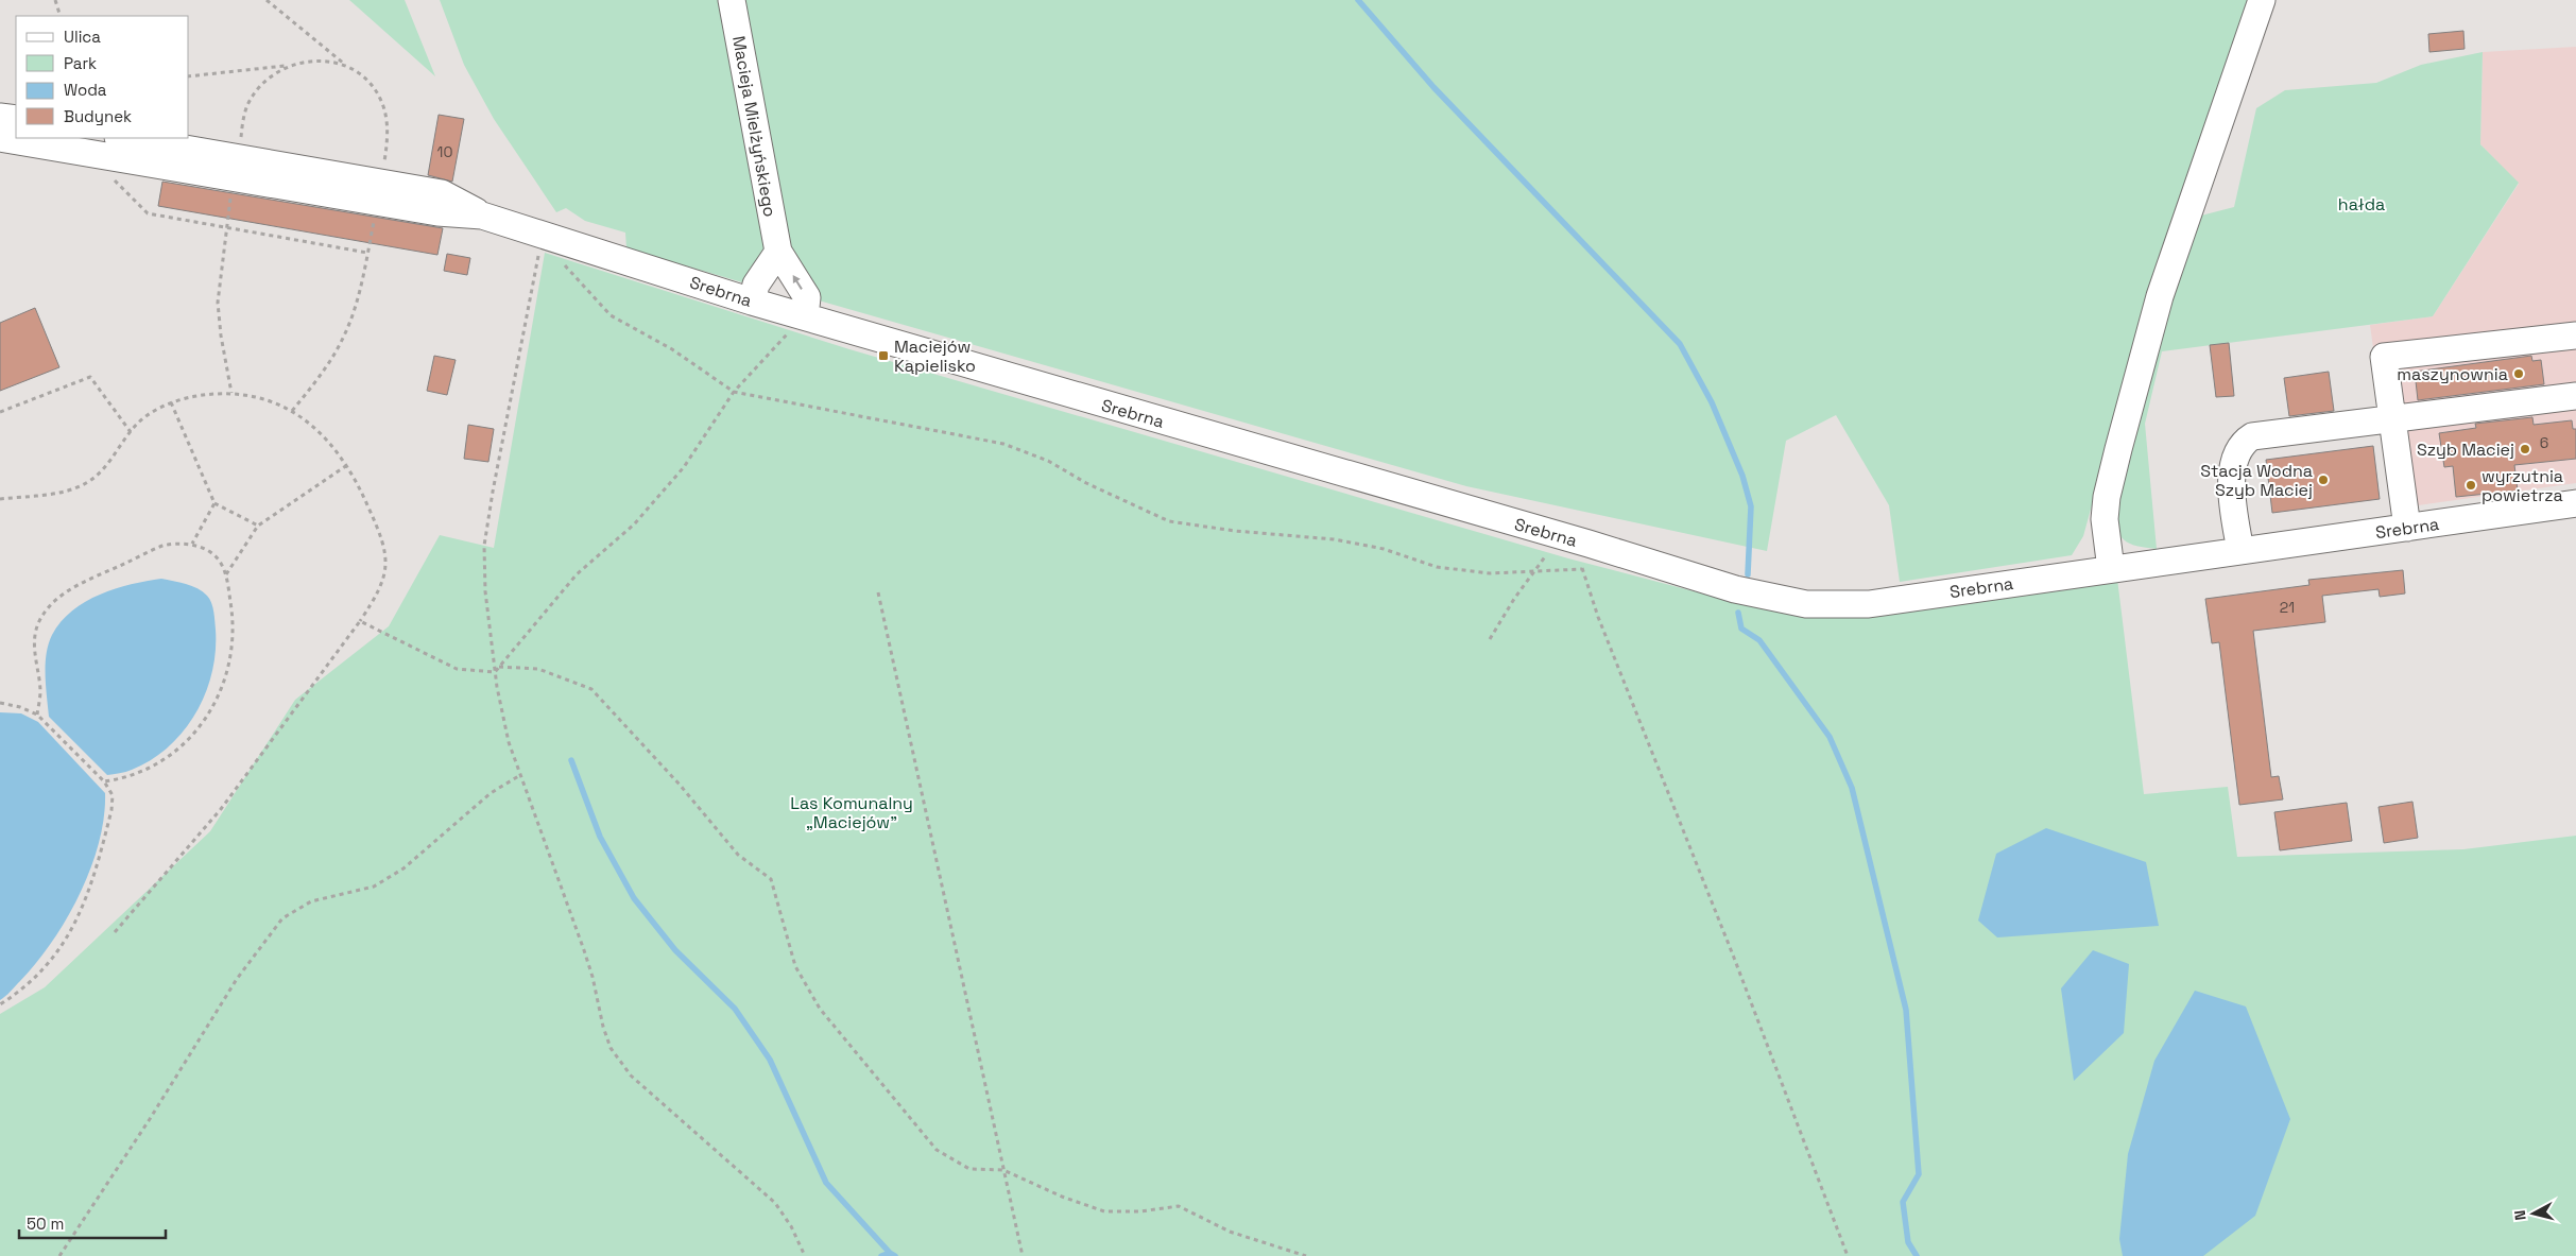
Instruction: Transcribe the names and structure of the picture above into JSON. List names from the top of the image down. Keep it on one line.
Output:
{"streets":{"street":["Macieja Mielżyńskiego","Srebrna"]},"crossings":[["Macieja Mielżyńskiego","Srebrna"]],"parks":["hałda","Las Komunalny „Maciejów”"],"places":{"transit":["Maciejów Kąpielisko"],"other":["maszynownia","Szyb Maciej","Stacja Wodna Szyb Maciej","wyrzutnia powietrza"]},"house_numbers":["10","6","21"],"legend":["Ulica","Park","Woda","Budynek"],"scale_bar":"50 m","north":"left"}
